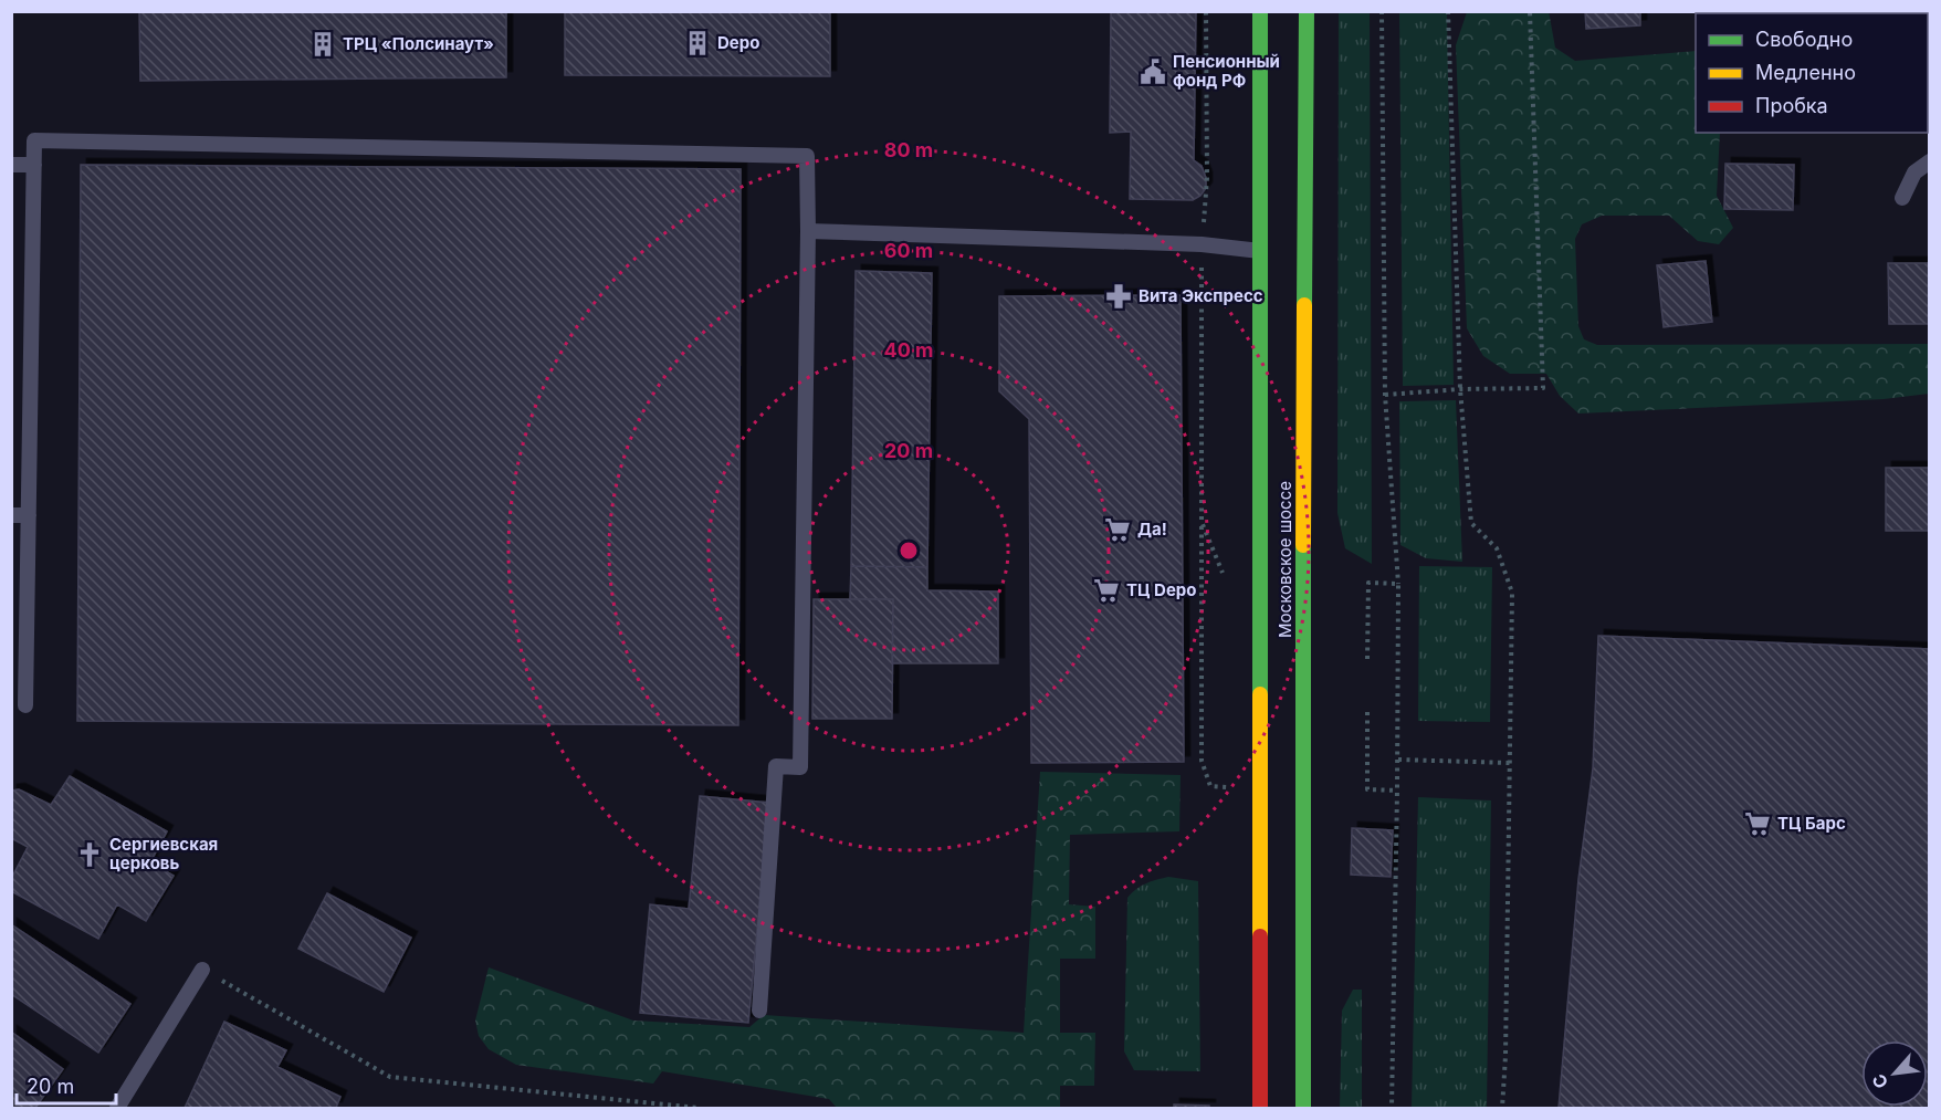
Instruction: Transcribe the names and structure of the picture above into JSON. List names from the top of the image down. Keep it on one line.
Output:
{"streets":{"main road":["Московское шоссе"]},"places":{"building":["Depo","ТРЦ «Полсинаут»"],"public building":["Пенсионный фонд РФ"],"pharmacy":["Вита Экспресс"],"supermarket":["Да!","ТЦ Depo","ТЦ Барс"],"church":["Сергиевская церковь"]},"legend":["Свободно","Медленно","Пробка"],"scale_bar":"20 m","north":"bottom left","rings":["80 m","60 m","40 m","20 m"]}
